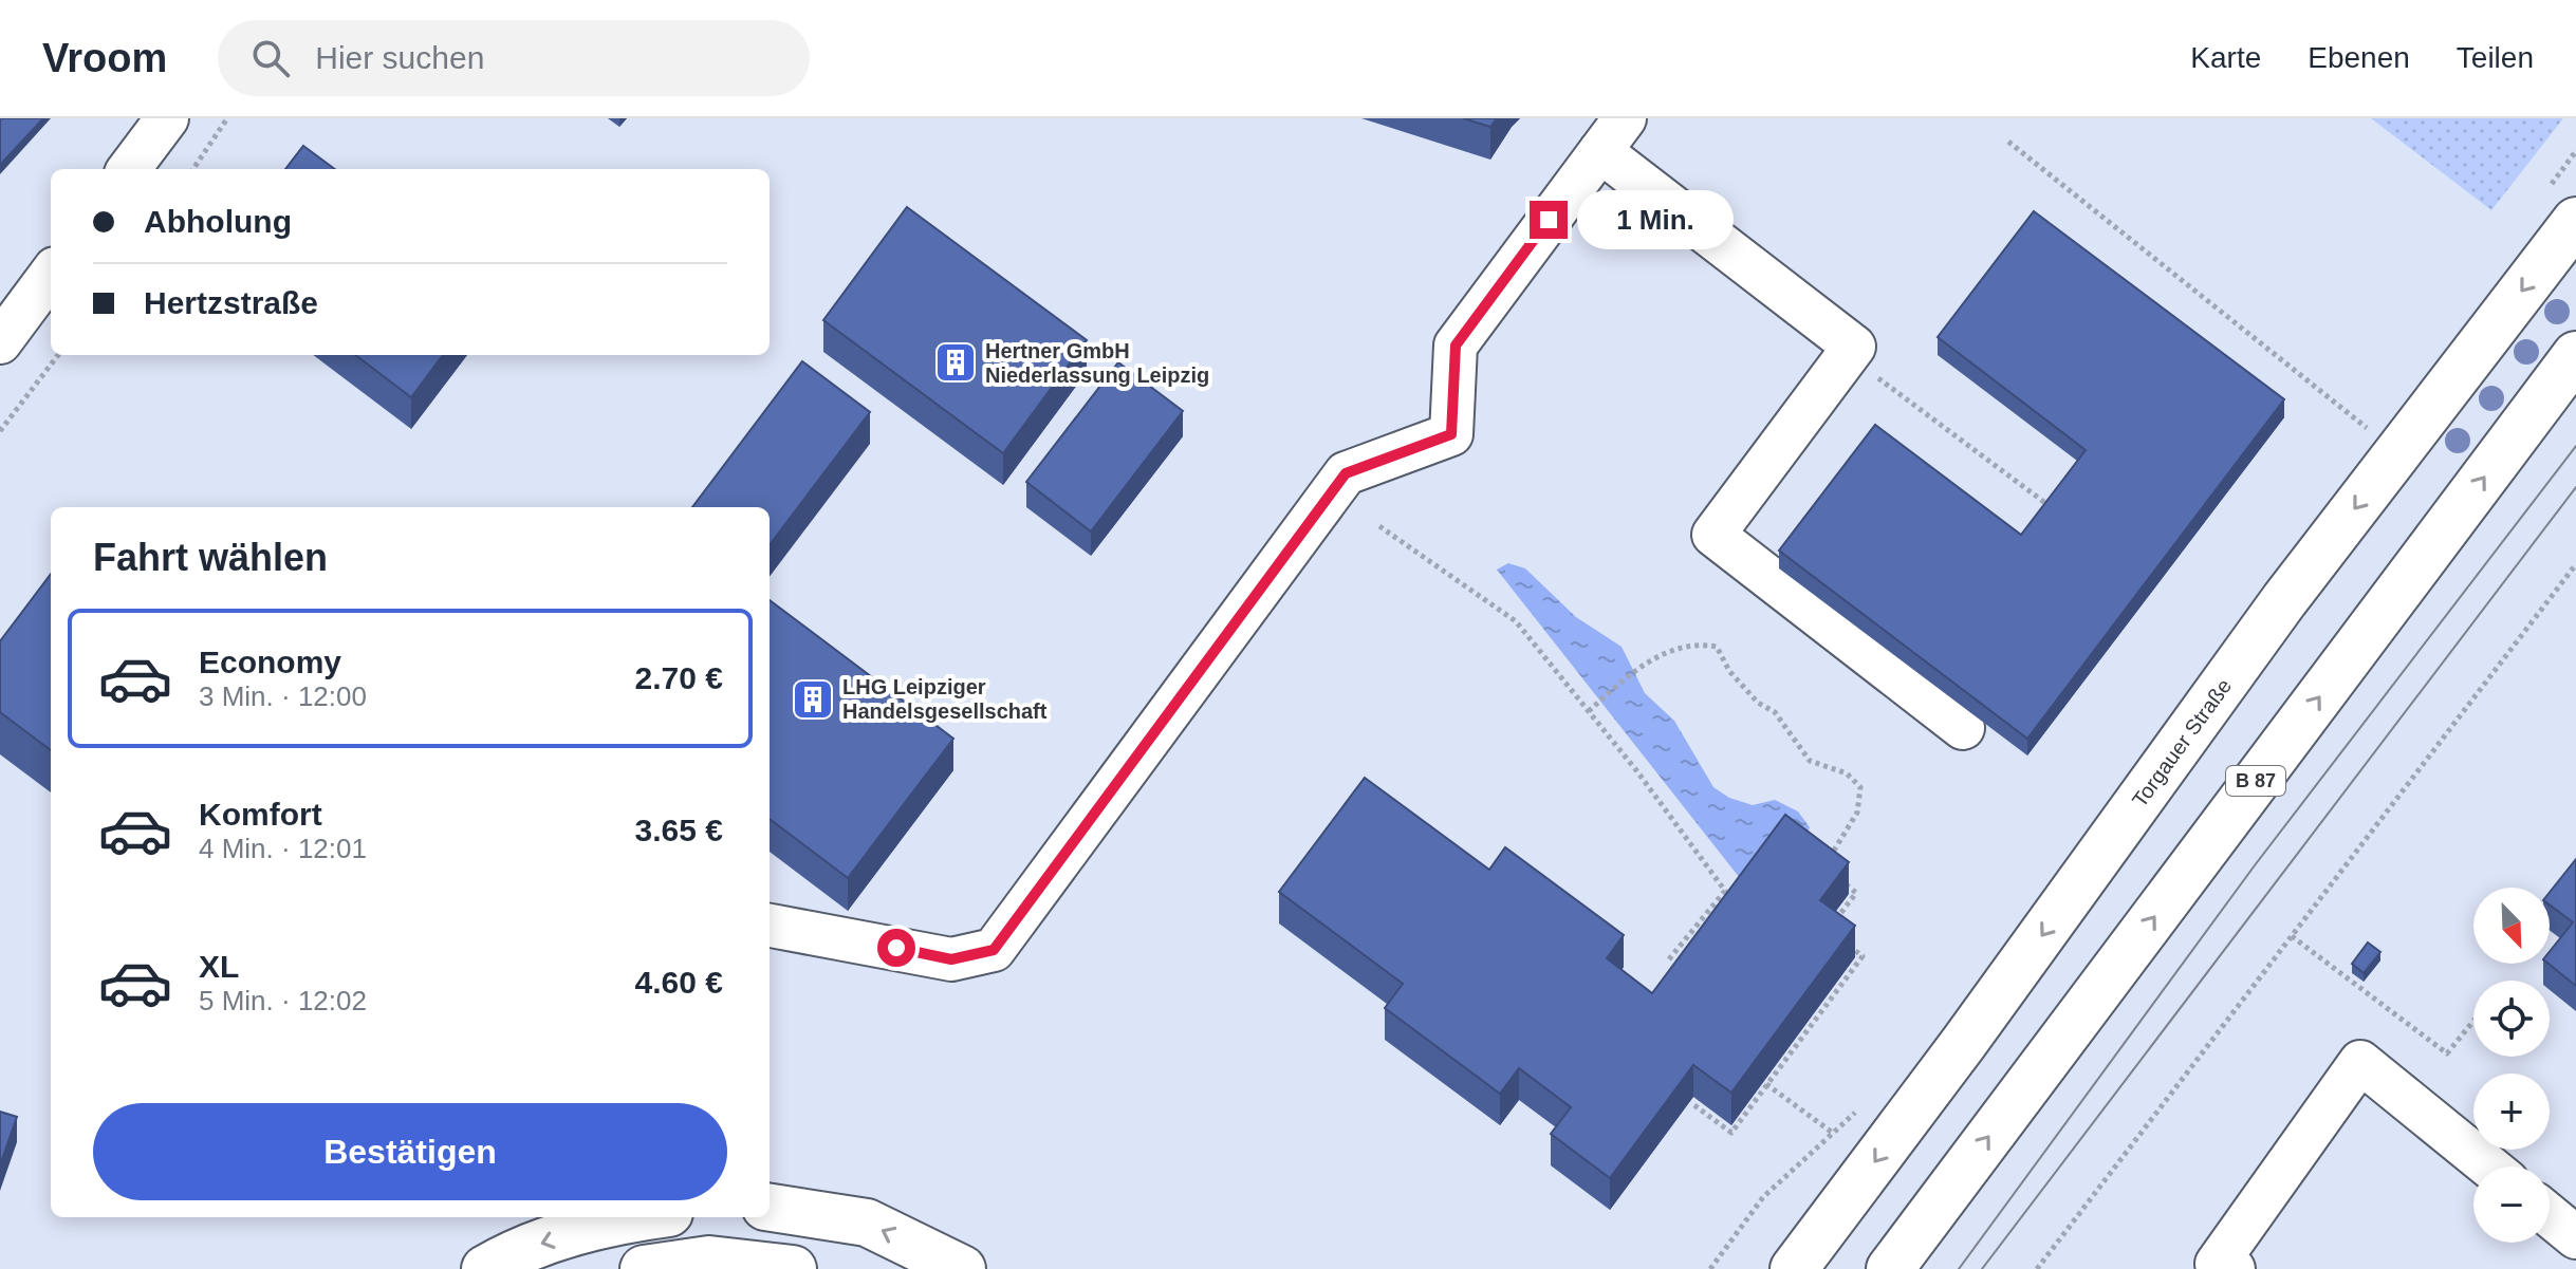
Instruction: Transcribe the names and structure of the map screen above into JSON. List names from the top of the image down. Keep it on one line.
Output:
{"streets":{"main road":["Torgauer Straße","B 87"]},"places":{"building":["Hertner GmbH Niederlassung Leipzig","LHG Leipziger Handelsgesellschaft"]},"north":"bottom right","page":{"header":"Vroom","search":"Hier suchen","nav":["Karte","Ebenen","Teilen"],"banner":["Abholung","Hertzstraße"],"bubble":"1 Min.","heading":"Fahrt wählen","list":[{"name":"Economy","note":"3 Min. · 12:00","value":"2.70 €"},{"name":"Komfort","note":"4 Min. · 12:01","value":"3.65 €"},{"name":"XL","note":"5 Min. · 12:02","value":"4.60 €"}],"map_buttons":["+","−"],"buttons":"Bestätigen"}}
